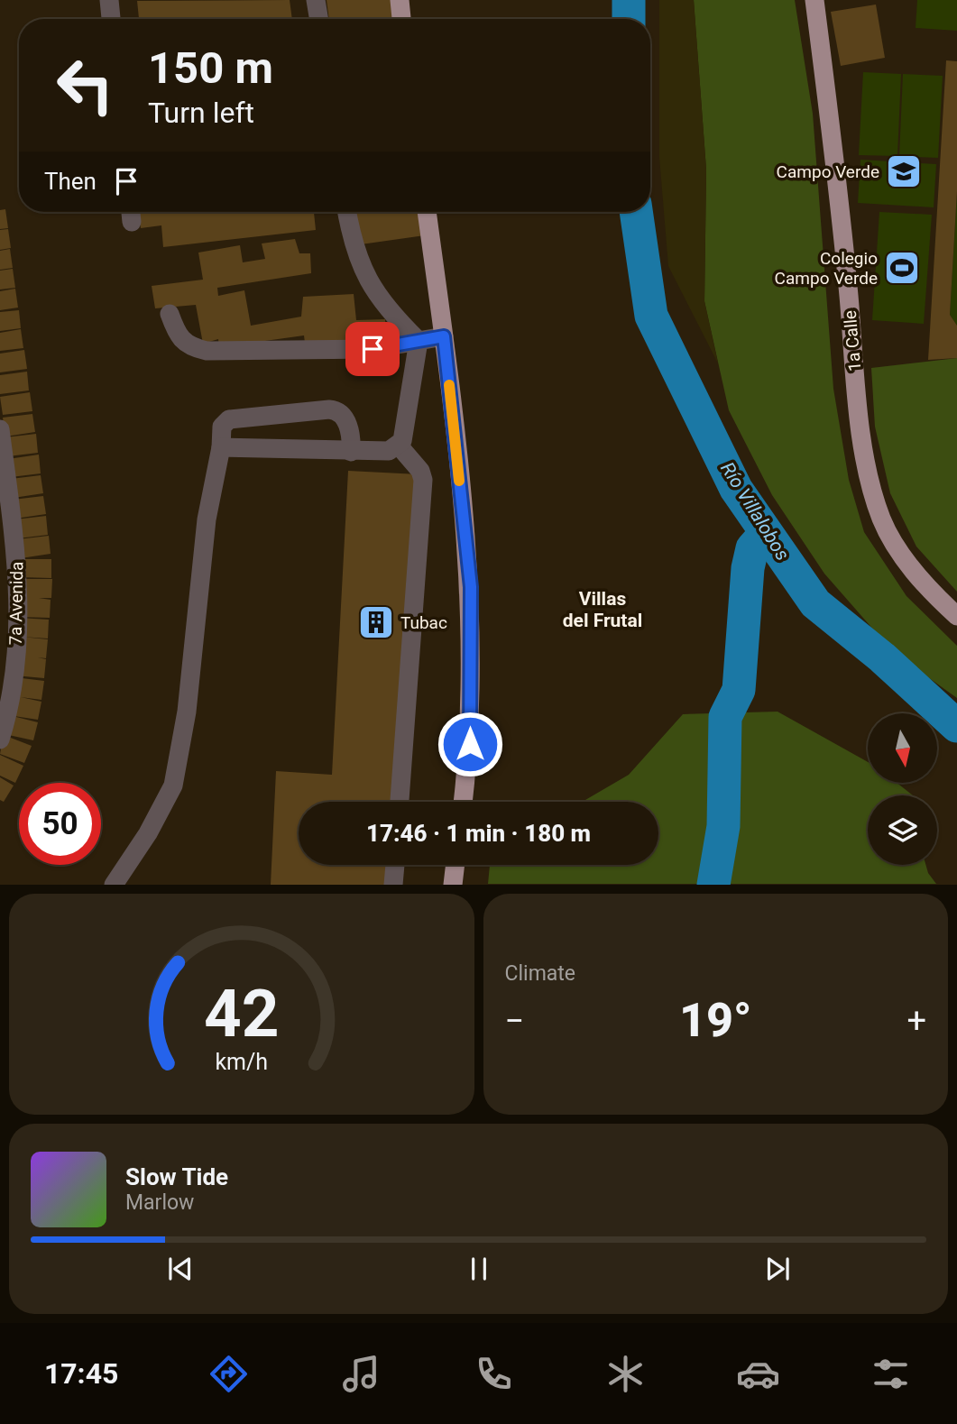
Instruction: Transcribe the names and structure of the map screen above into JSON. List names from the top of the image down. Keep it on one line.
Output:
{"streets":{"main road":["1a Calle"],"street":["7a Avenida"]},"districts":["Villas del Frutal"],"water":["Río Villalobos"],"places":{"school or university":["Campo Verde"],"sports":["Colegio Campo Verde"],"building":["Tubac"]},"north":"bottom","page":{"turn":["150 m","Turn left"],"then":"Then","limit":"50","trip":"17:46 · 1 min · 180 m","tile":"Climate","heat":["−","19°","+"],"song":["Slow Tide","Marlow"],"tabs":"17:45","gauge":["42","km/h"]}}
